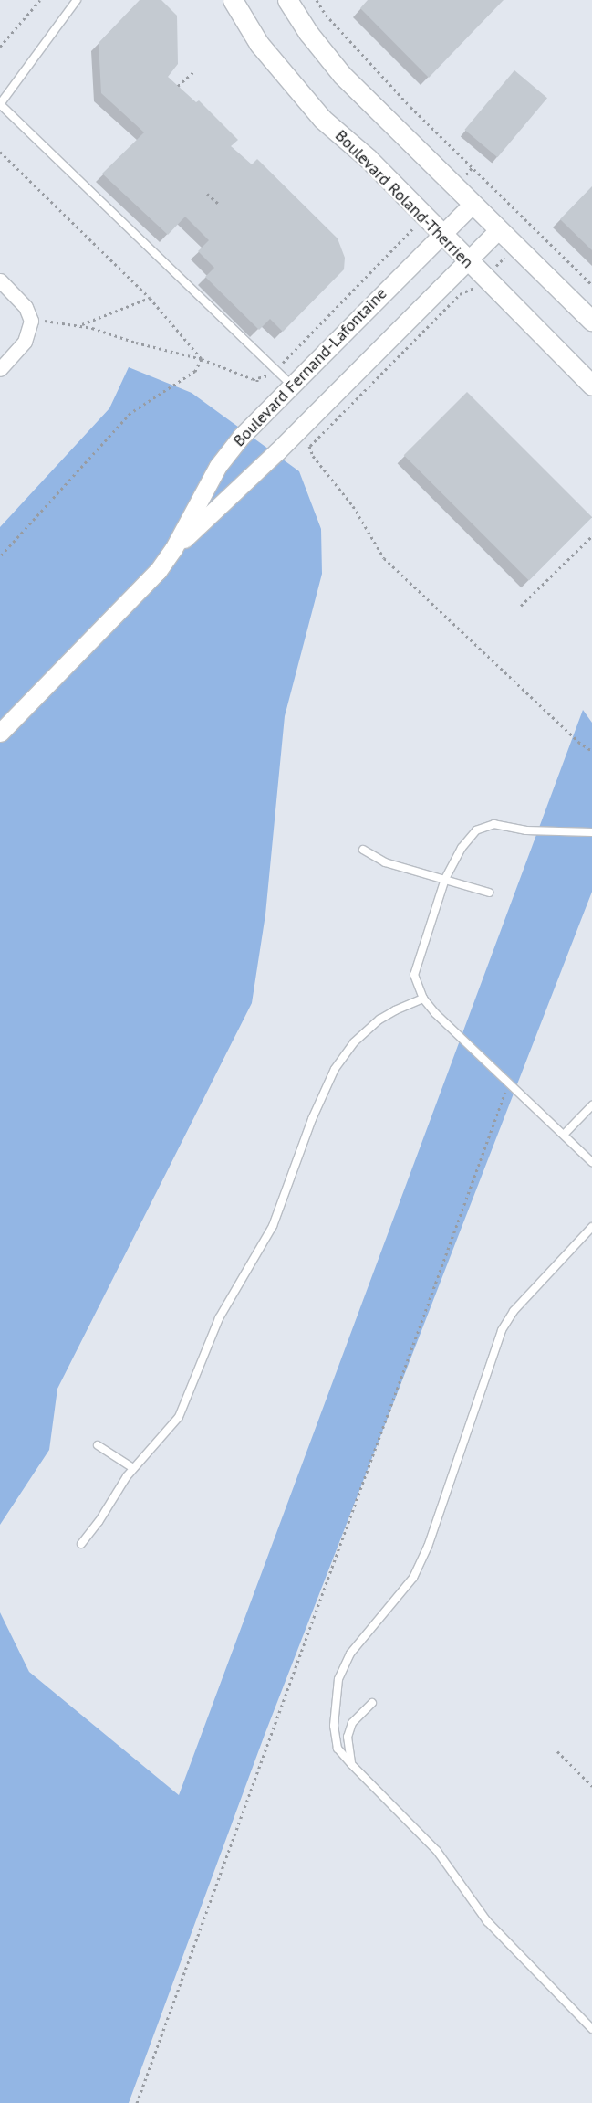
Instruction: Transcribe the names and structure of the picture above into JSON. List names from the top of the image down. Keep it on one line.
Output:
{"streets":{"main road":["Boulevard Roland-Therrien"],"street":["Boulevard Fernand-Lafontaine"]},"crossings":[["Boulevard Roland-Therrien","Boulevard Fernand-Lafontaine"]]}
